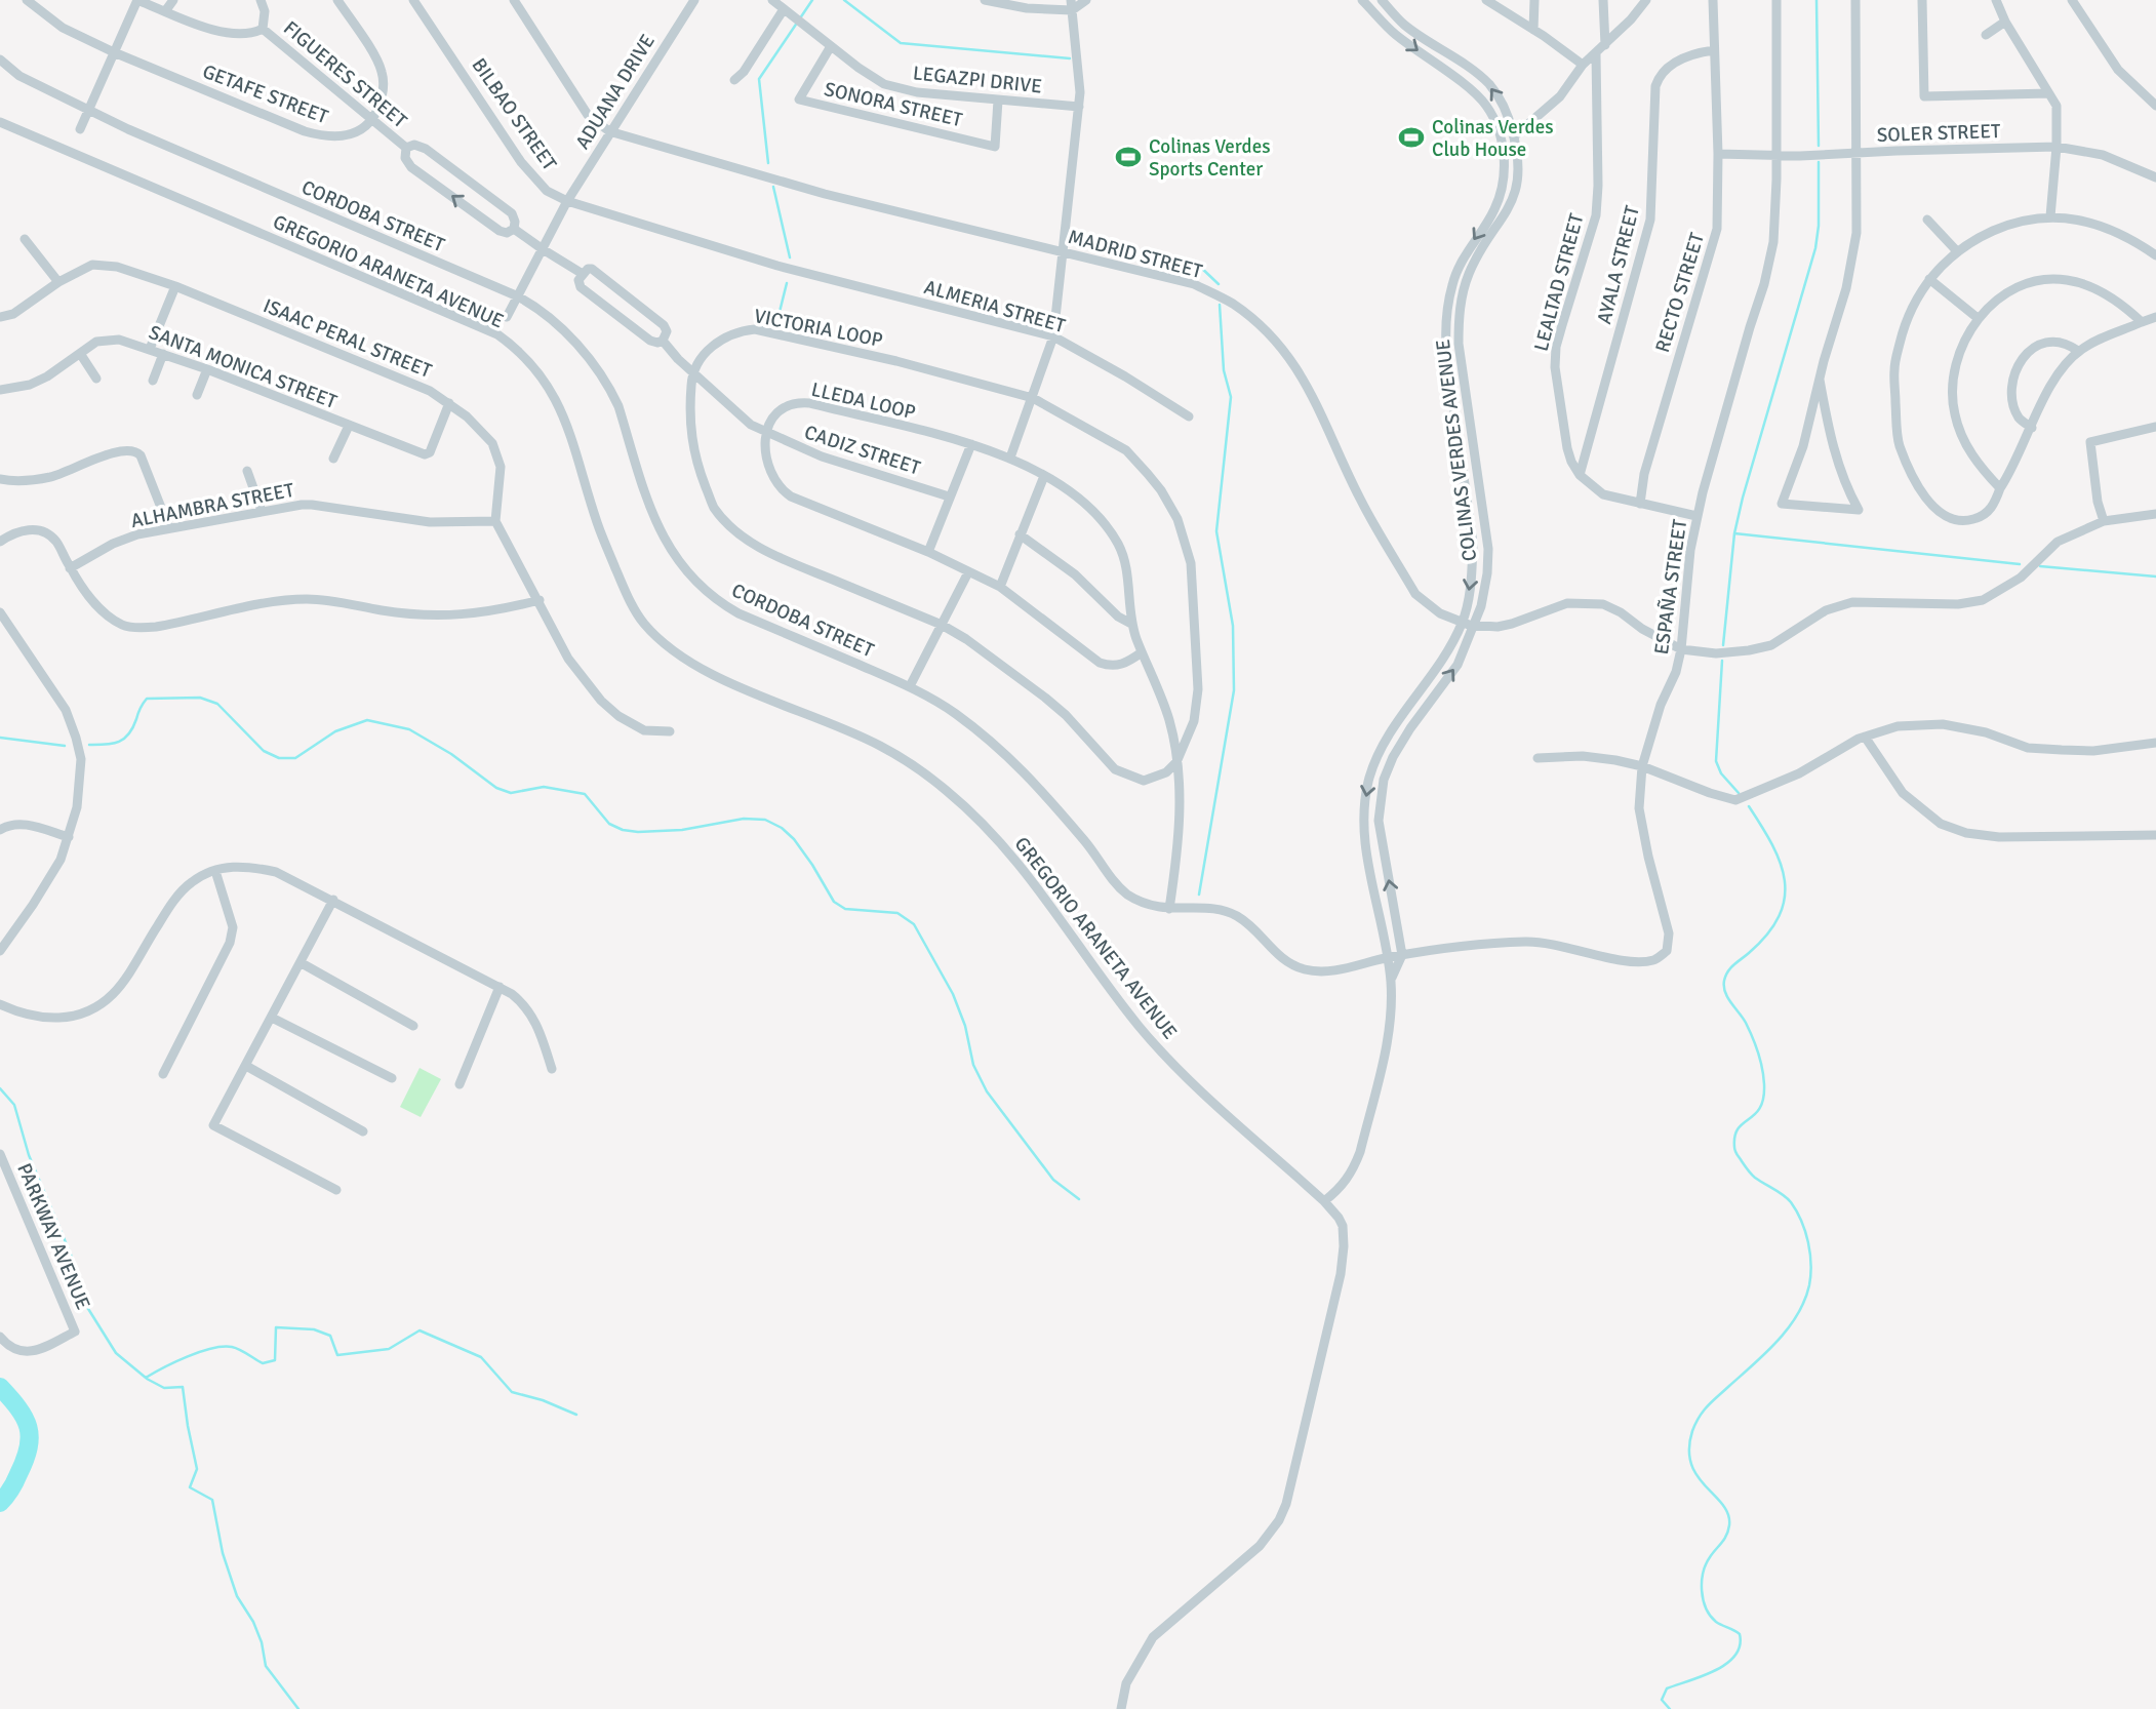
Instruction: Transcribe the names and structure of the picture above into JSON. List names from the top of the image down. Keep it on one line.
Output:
{"streets":{"street":["FIGUERES STREET","LEGAZPI DRIVE","ADUANA DRIVE","GETAFE STREET","SONORA STREET","BILBAO STREET","SOLER STREET","CORDOBA STREET","MADRID STREET","AYALA STREET","GREGORIO ARANETA AVENUE","LEALTAD STREET","RECTO STREET","ALMERIA STREET","VICTORIA LOOP","ISAAC PERAL STREET","SANTA MONICA STREET","LLEDA LOOP","CADIZ STREET","COLINAS VERDES AVENUE","ALHAMBRA STREET","ESPAÑA STREET","PARKWAY AVENUE"]},"crossings":[["FIGUERES STREET","ADUANA DRIVE"],["FIGUERES STREET","GETAFE STREET"],["FIGUERES STREET","CADIZ STREET"],["LEGAZPI DRIVE","SONORA STREET"],["ADUANA DRIVE","BILBAO STREET"],["ADUANA DRIVE","CORDOBA STREET"],["ADUANA DRIVE","MADRID STREET"],["BILBAO STREET","ALMERIA STREET"],["SOLER STREET","RECTO STREET"],["SOLER STREET","ESPAÑA STREET"],["CORDOBA STREET","LLEDA LOOP"],["CORDOBA STREET","COLINAS VERDES AVENUE"],["CORDOBA STREET","ESPAÑA STREET"],["MADRID STREET","COLINAS VERDES AVENUE"],["MADRID STREET","ESPAÑA STREET"],["AYALA STREET","LEALTAD STREET"],["AYALA STREET","RECTO STREET"],["GREGORIO ARANETA AVENUE","COLINAS VERDES AVENUE"],["VICTORIA LOOP","LLEDA LOOP"],["VICTORIA LOOP","CADIZ STREET"],["ISAAC PERAL STREET","SANTA MONICA STREET"],["ISAAC PERAL STREET","ALHAMBRA STREET"],["LLEDA LOOP","CADIZ STREET"],["COLINAS VERDES AVENUE","ESPAÑA STREET"]],"places":{"sports":["Colinas Verdes Club House","Colinas Verdes Sports Center"]}}
